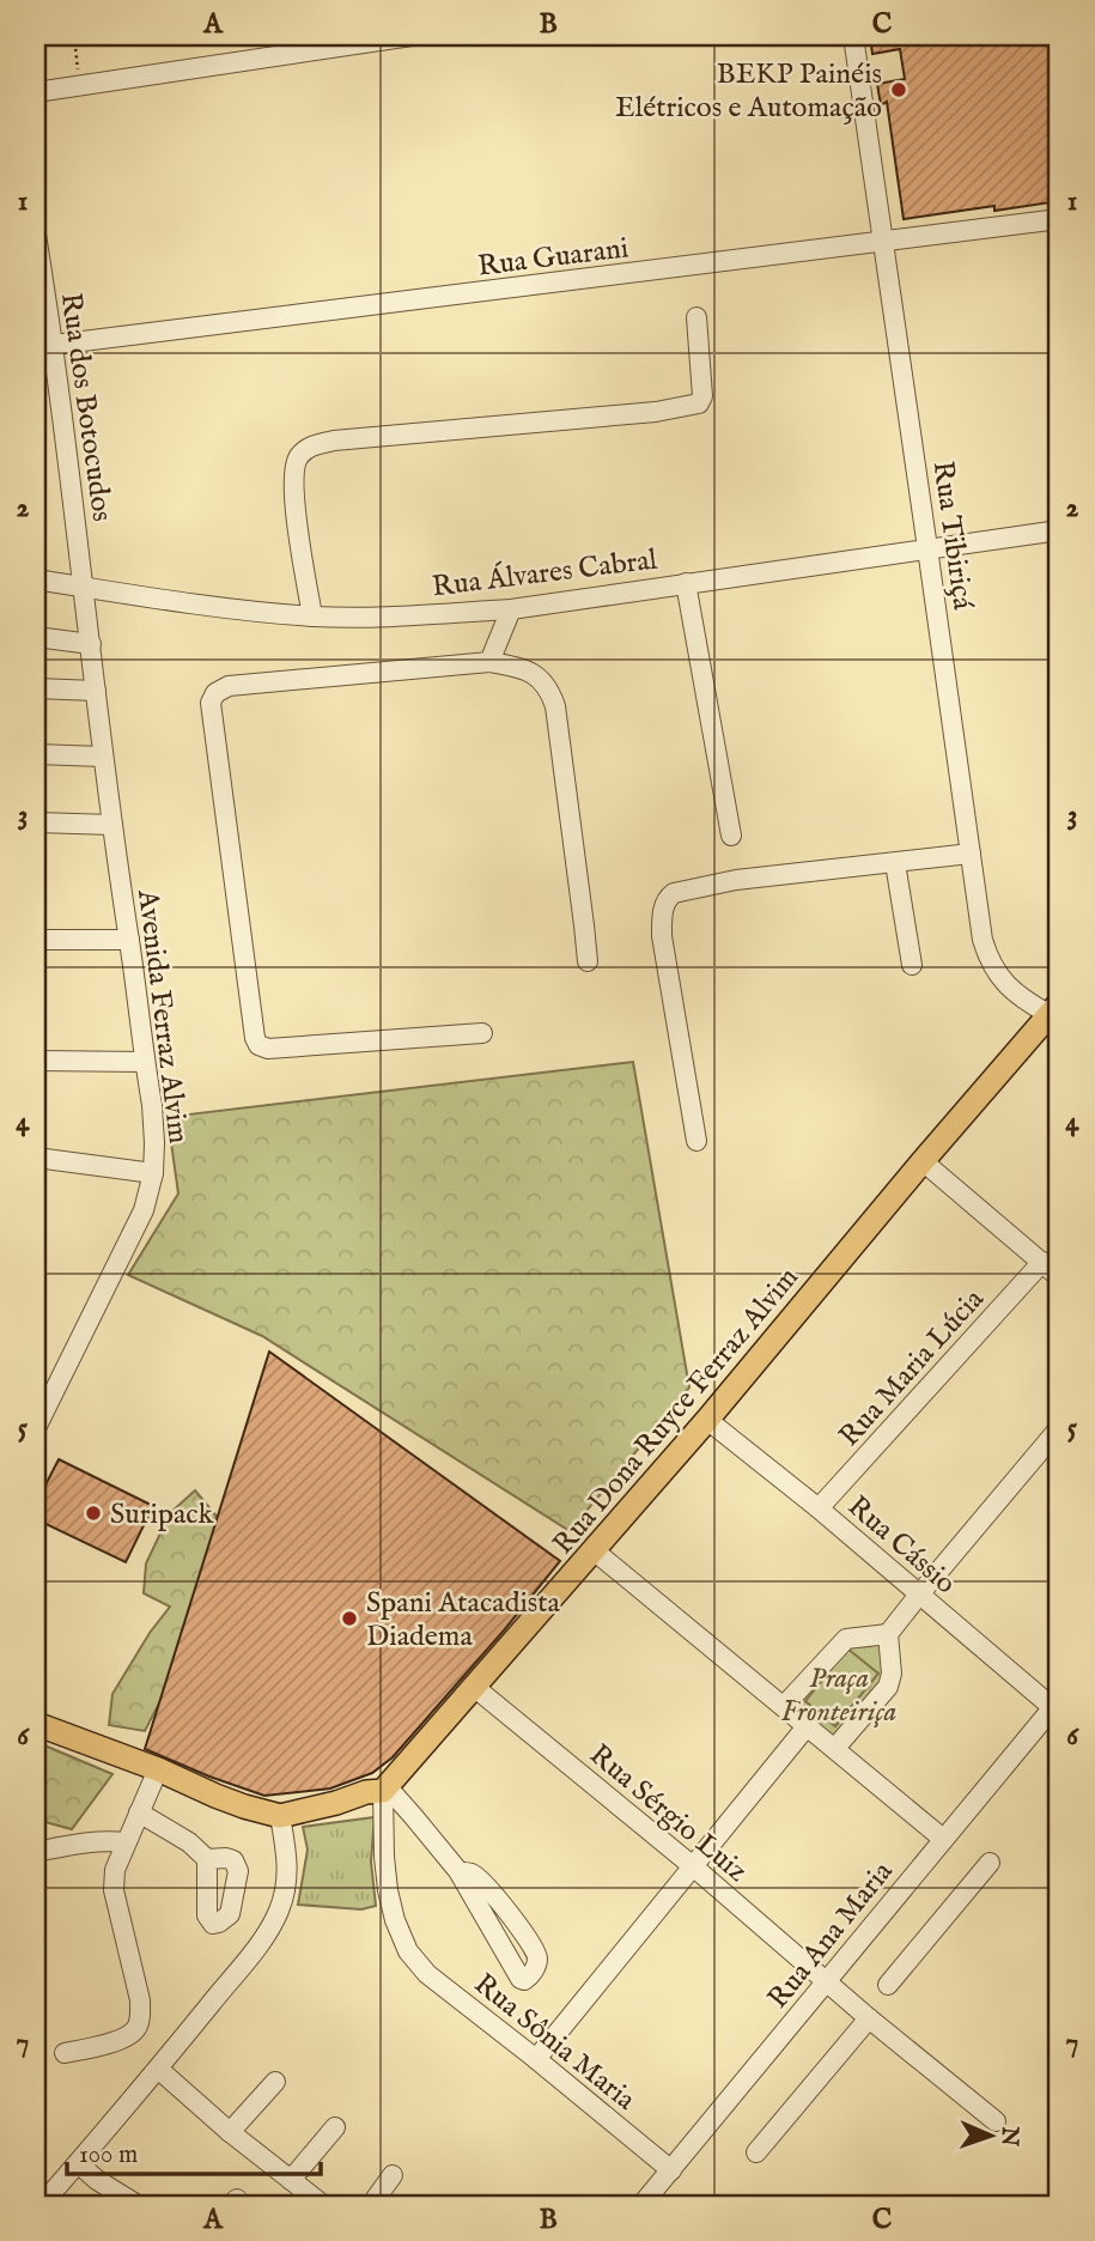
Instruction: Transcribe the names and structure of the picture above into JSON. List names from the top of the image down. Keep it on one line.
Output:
{"streets":{"main road":["Rua Dona Ruyce Ferraz Alvim"],"street":["Rua Guarani","Rua dos Botocudos","Rua Tibiriçá","Rua Álvares Cabral","Avenida Ferraz Alvim","Rua Maria Lúcia","Rua Cássio","Rua Sérgio Luiz","Rua Ana Maria","Rua Sônia Maria"]},"crossings":[["Rua Guarani","Rua dos Botocudos"],["Rua Guarani","Rua Tibiriçá"],["Rua dos Botocudos","Rua Álvares Cabral"],["Rua dos Botocudos","Avenida Ferraz Alvim"],["Rua Tibiriçá","Rua Álvares Cabral"],["Rua Tibiriçá","Rua Dona Ruyce Ferraz Alvim"],["Rua Álvares Cabral","Avenida Ferraz Alvim"],["Rua Maria Lúcia","Rua Cássio"],["Rua Dona Ruyce Ferraz Alvim","Rua Cássio"],["Rua Dona Ruyce Ferraz Alvim","Rua Sérgio Luiz"],["Rua Dona Ruyce Ferraz Alvim","Rua Sônia Maria"],["Rua Cássio","Rua Ana Maria"],["Rua Sérgio Luiz","Rua Ana Maria"],["Rua Ana Maria","Rua Sônia Maria"]],"parks":["Praça Fronteiriça"],"places":["BEKP Painéis Elétricos e Automação","Suripack","Spani Atacadista Diadema"],"scale_bar":"100 m","north":"right","grid":{"columns":["A","B","C"],"rows":["1","2","3","4","5","6","7"]}}
